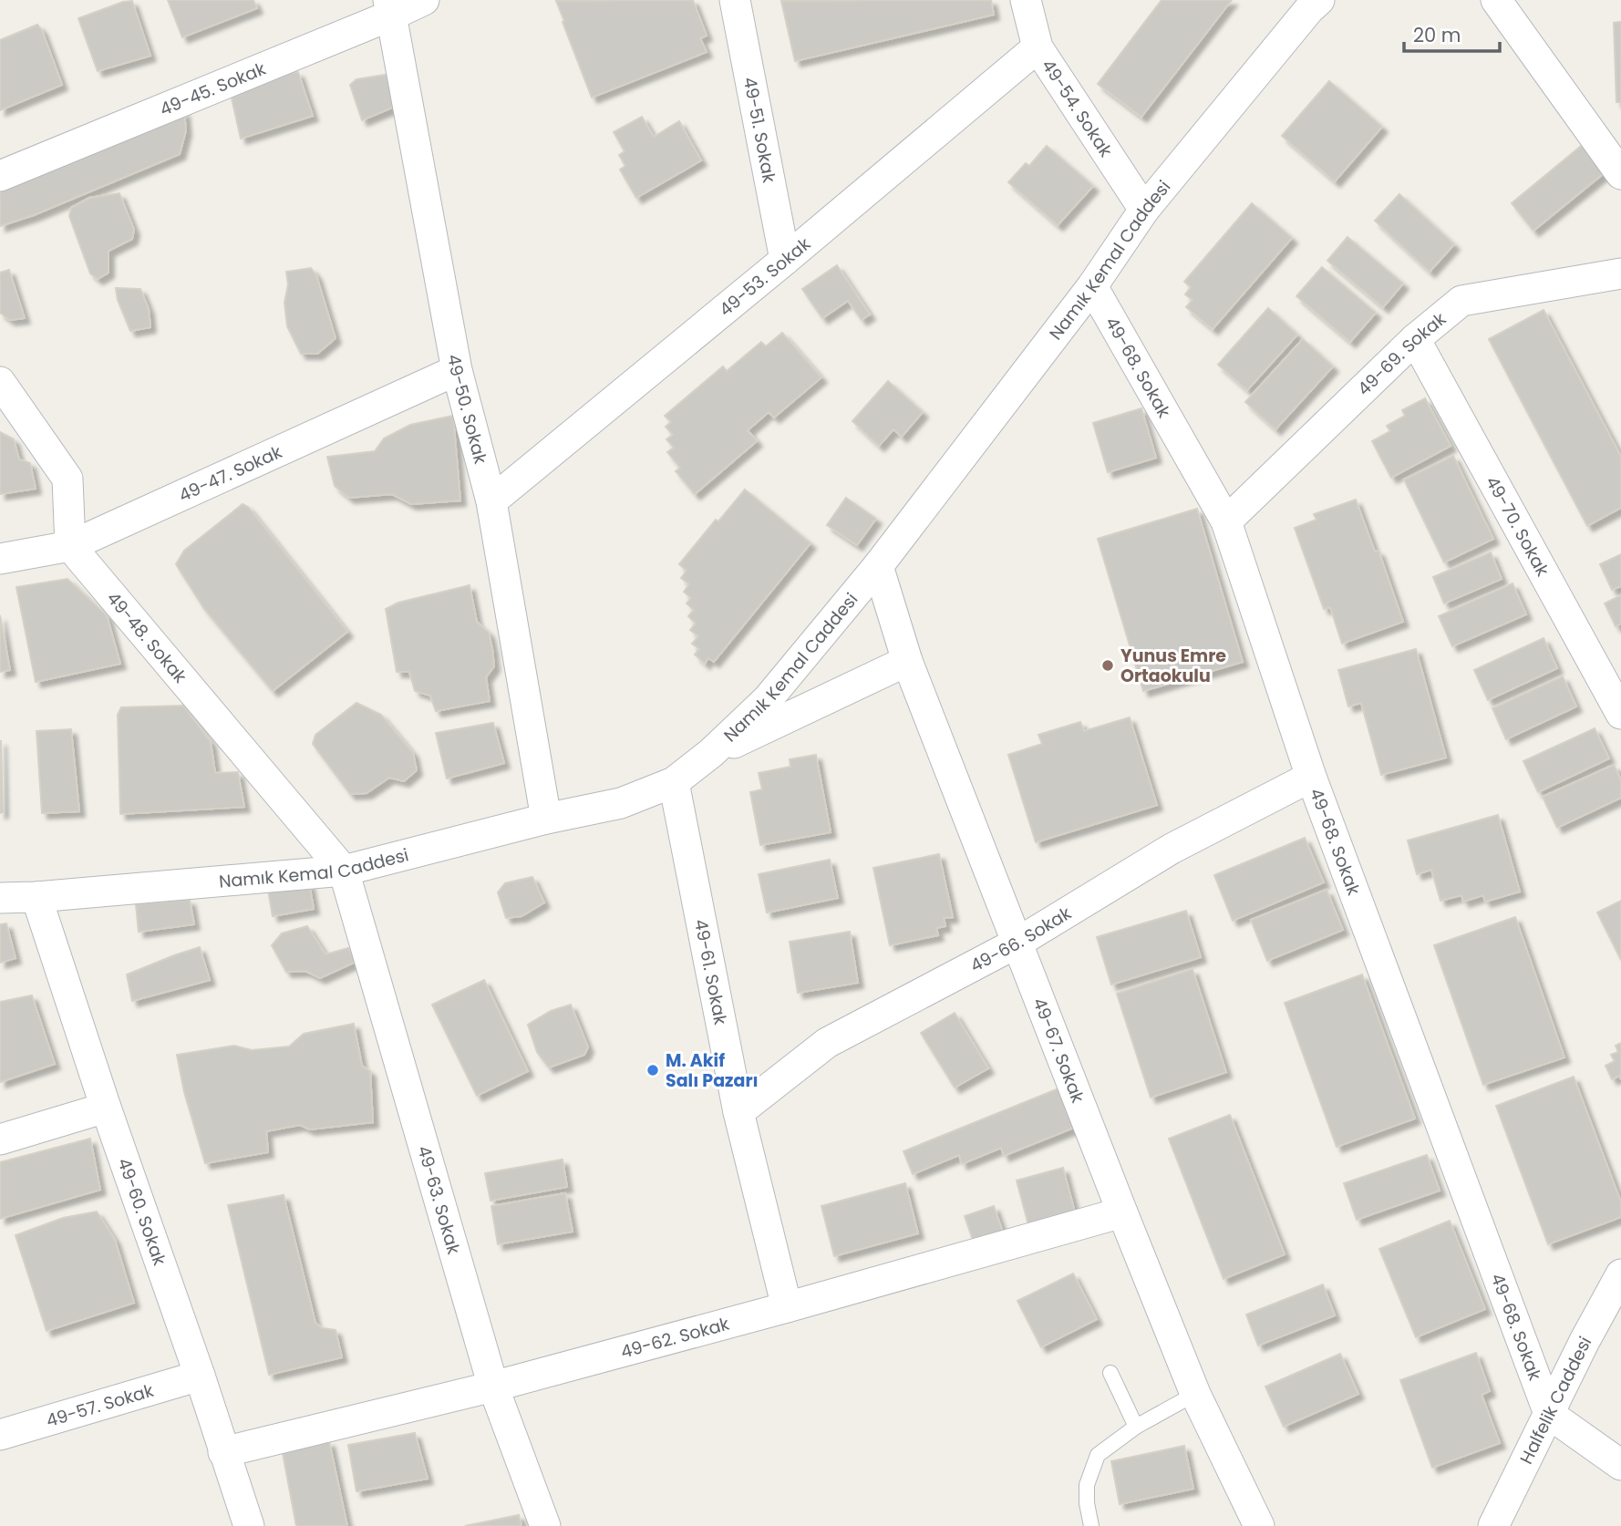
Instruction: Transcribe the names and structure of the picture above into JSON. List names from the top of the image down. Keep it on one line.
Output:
{"streets":{"street":["49-45. Sokak","49-54. Sokak","49-51. Sokak","Namık Kemal Caddesi","49-53. Sokak","49-69. Sokak","49-68. Sokak","49-50. Sokak","49-47. Sokak","49-70. Sokak","49-48. Sokak","49-66. Sokak","49-61. Sokak","49-67. Sokak","49-63. Sokak","49-60. Sokak","49-62. Sokak","Halfelik Caddesi","49-57. Sokak"]},"crossings":[["49-45. Sokak","49-50. Sokak"],["49-54. Sokak","Namık Kemal Caddesi"],["49-54. Sokak","49-53. Sokak"],["49-51. Sokak","49-53. Sokak"],["Namık Kemal Caddesi","49-68. Sokak"],["Namık Kemal Caddesi","49-50. Sokak"],["Namık Kemal Caddesi","49-48. Sokak"],["Namık Kemal Caddesi","49-61. Sokak"],["Namık Kemal Caddesi","49-67. Sokak"],["Namık Kemal Caddesi","49-63. Sokak"],["Namık Kemal Caddesi","49-60. Sokak"],["49-53. Sokak","49-50. Sokak"],["49-69. Sokak","49-68. Sokak"],["49-69. Sokak","49-70. Sokak"],["49-68. Sokak","49-66. Sokak"],["49-68. Sokak","Halfelik Caddesi"],["49-50. Sokak","49-47. Sokak"],["49-47. Sokak","49-48. Sokak"],["49-48. Sokak","49-63. Sokak"],["49-66. Sokak","49-61. Sokak"],["49-66. Sokak","49-67. Sokak"],["49-61. Sokak","49-62. Sokak"],["49-67. Sokak","49-62. Sokak"],["49-63. Sokak","49-62. Sokak"],["49-60. Sokak","49-62. Sokak"],["49-60. Sokak","49-57. Sokak"]],"places":["Yunus Emre Ortaokulu","M. Akif Salı Pazarı"],"scale_bar":"20 m"}
